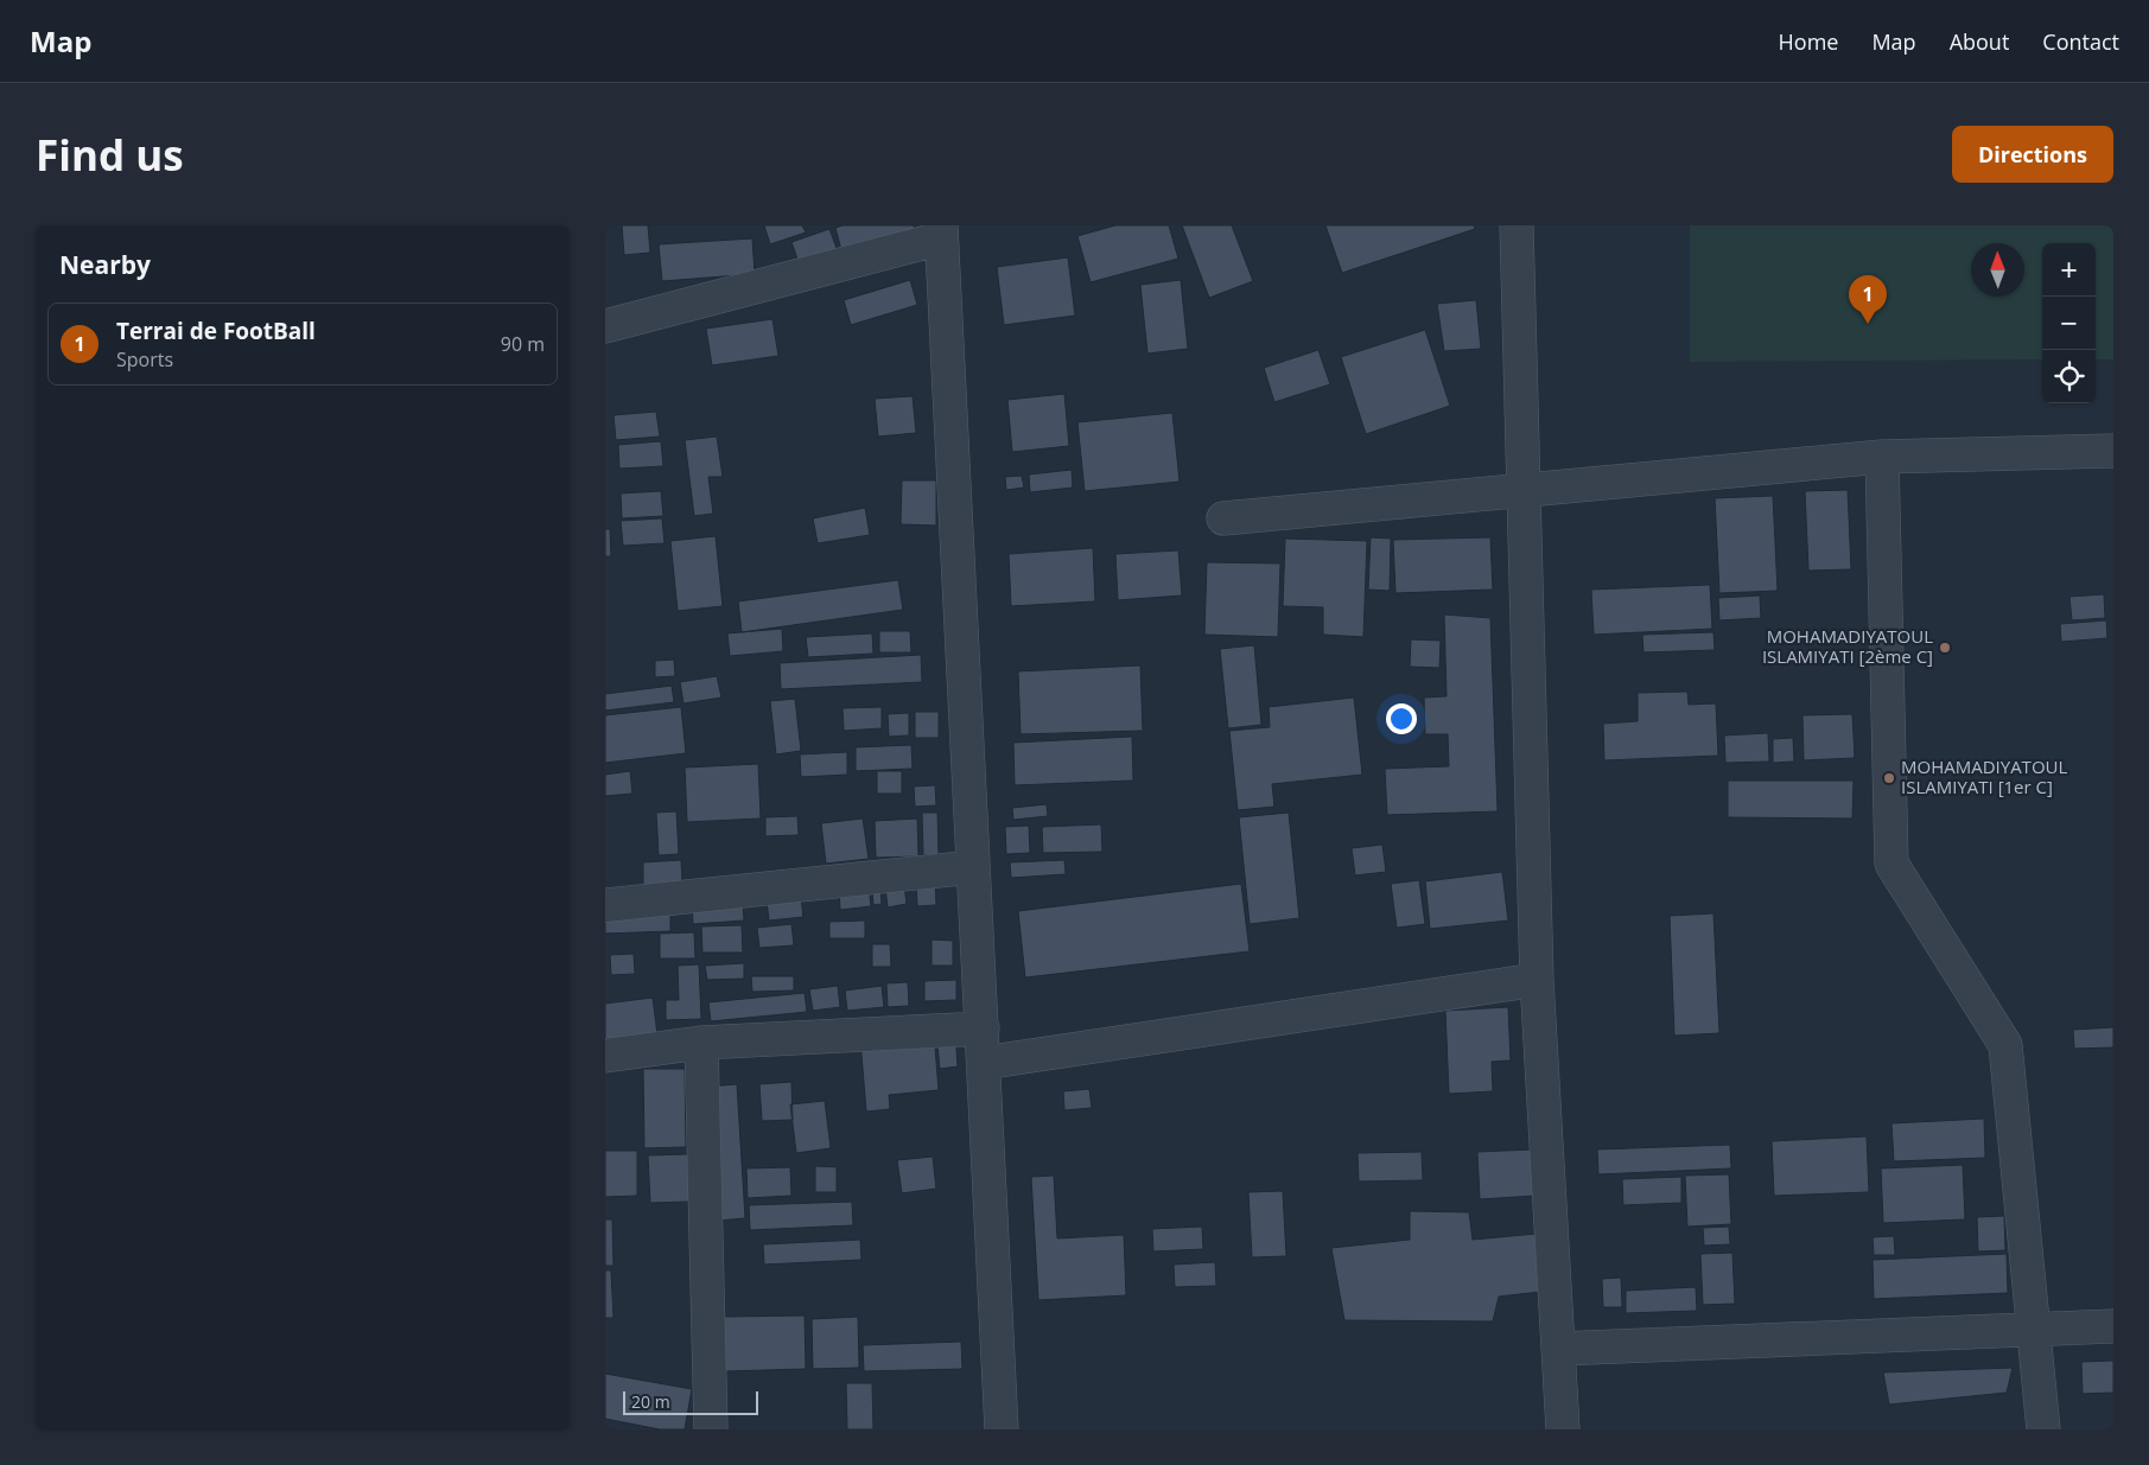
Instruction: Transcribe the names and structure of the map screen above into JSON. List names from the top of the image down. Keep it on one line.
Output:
{"places":["MOHAMADIYATOUL ISLAMIYATI [2ème C]","MOHAMADIYATOUL ISLAMIYATI [1er C]"],"scale_bar":"20 m","north":"top","page":{"header":"Map","nav":["Home","Map","About","Contact"],"buttons":"Directions","title":"Find us","heading":"Nearby","map_buttons":["+","−"],"pins":"1","list":[{"mark":"1","name":"Terrai de FootBall","note":"Sports","value":"90 m"}],"scale":"20 m"}}
